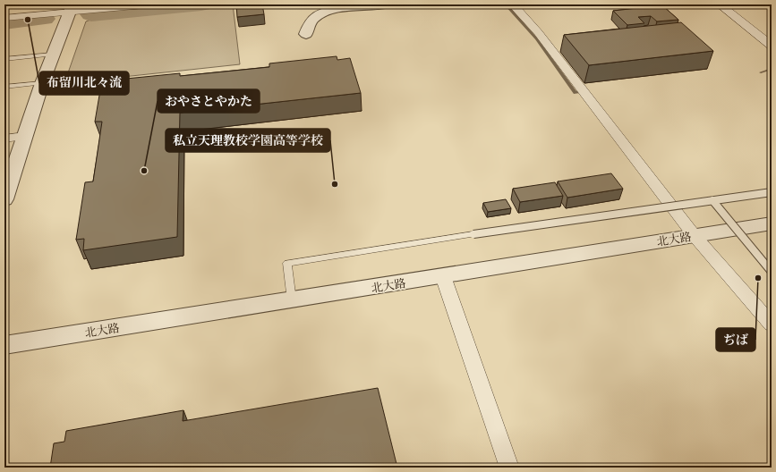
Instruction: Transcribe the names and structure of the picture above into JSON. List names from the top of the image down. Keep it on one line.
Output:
{"streets":{"street":["北大路"]},"places":["布留川北々流","おやさとやかた","私立天理教校学園高等学校","ぢば"]}
